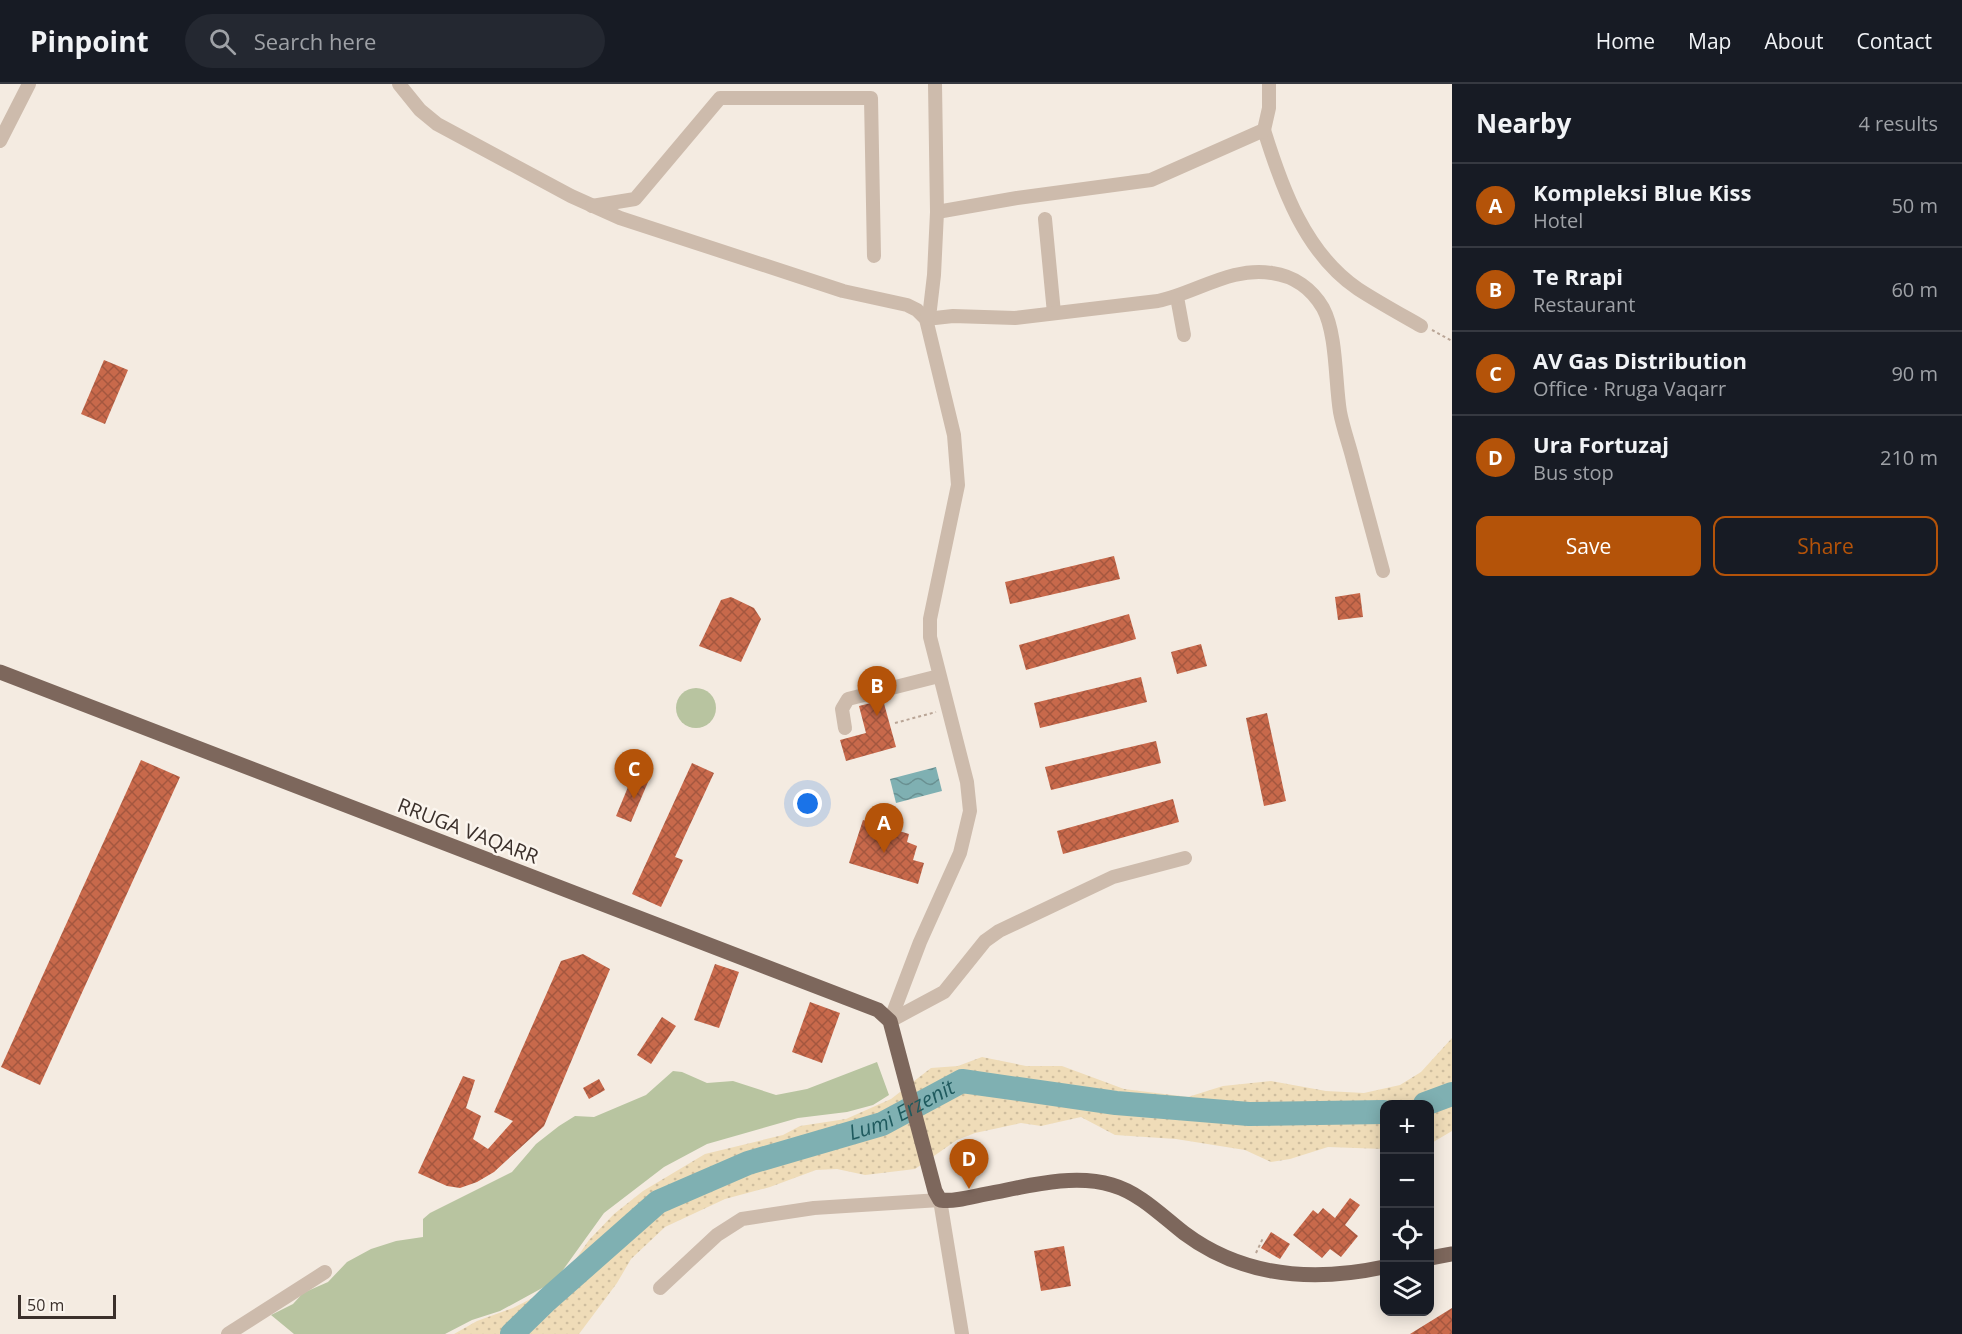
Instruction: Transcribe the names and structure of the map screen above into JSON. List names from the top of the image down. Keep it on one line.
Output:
{"streets":{"main road":["RRUGA VAQARR"]},"water":["Lumi Erzenit"],"scale_bar":"50 m","page":{"header":"Pinpoint","search":"Search here","nav":["Home","Map","About","Contact"],"heading":["Nearby","4 results"],"list":[{"mark":"A","name":"Kompleksi Blue Kiss","note":"Hotel","value":"50 m"},{"mark":"B","name":"Te Rrapi","note":"Restaurant","value":"60 m"},{"mark":"C","name":"AV Gas Distribution","note":"Office · Rruga Vaqarr","value":"90 m"},{"mark":"D","name":"Ura Fortuzaj","note":"Bus stop","value":"210 m"}],"buttons":["Save","Share"],"pins":["B","C","A","D"],"map_buttons":["+","−"],"scale":"50 m"}}
